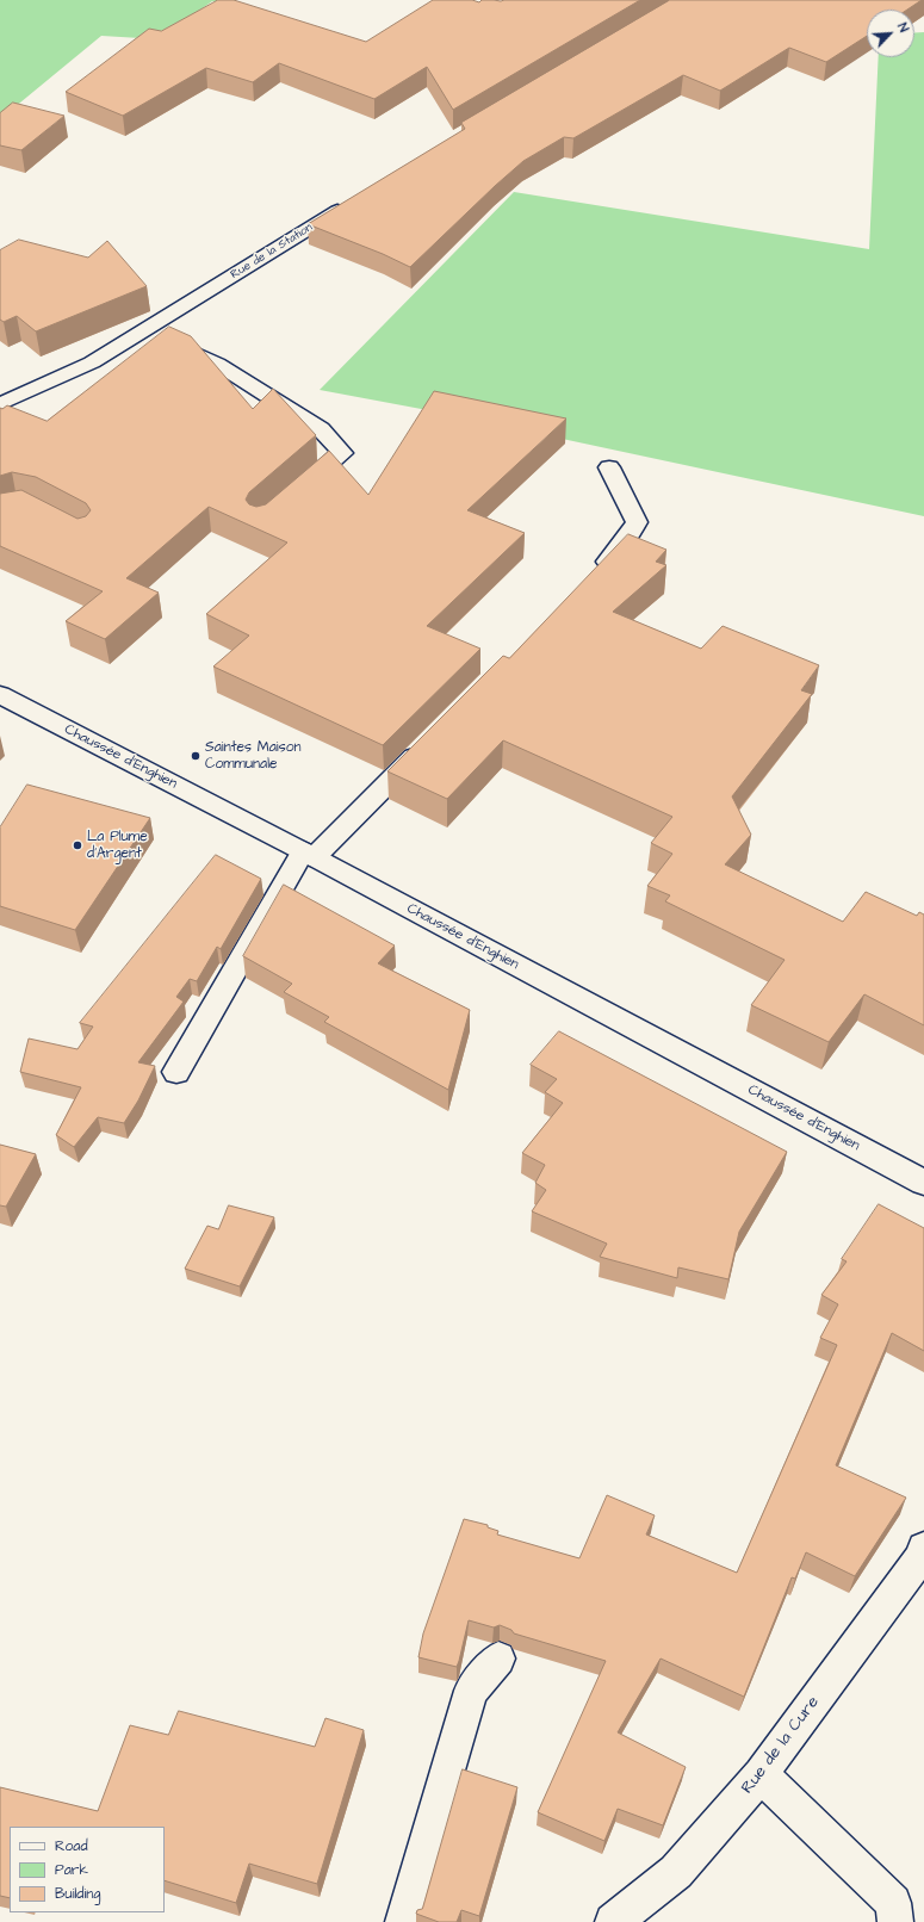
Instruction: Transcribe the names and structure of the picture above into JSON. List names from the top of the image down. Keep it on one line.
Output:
{"streets":{"main road":["Rue de la Station","Chaussée d'Enghien","Rue de la Cure"]},"places":["Saintes Maison Communale","La Plume d'Argent"],"legend":["Road","Park","Building"],"north":"top right"}
